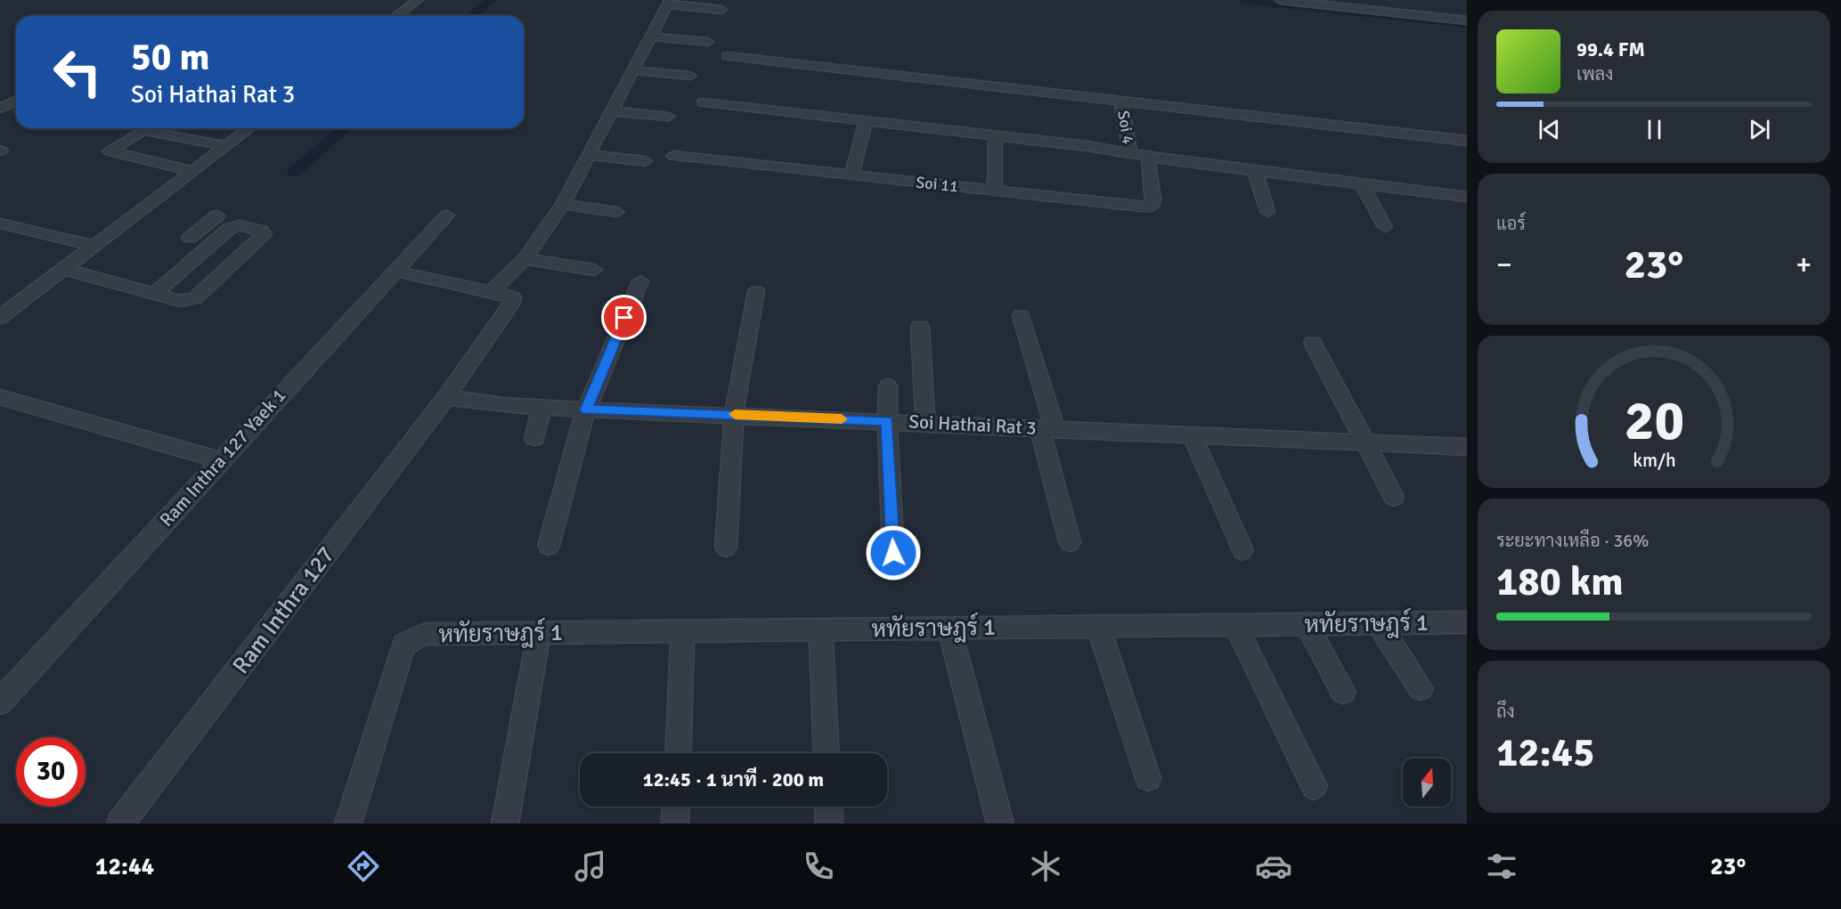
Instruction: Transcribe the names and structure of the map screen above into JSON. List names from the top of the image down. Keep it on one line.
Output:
{"streets":{"street":["Soi 4","Soi 11","Soi Hathai Rat 3","Ram Inthra 127 Yaek 1","Ram Inthra 127","หทัยราษฎร์ 1"]},"crossings":[["Soi Hathai Rat 3","Ram Inthra 127"]],"north":"top","page":{"turn":["50 m","Soi Hathai Rat 3"],"song":["99.4 FM","เพลง"],"tile":["แอร์",["ระยะทางเหลือ · 36%","180 km"],["ถึง","12:45"]],"heat":["−","23°","+"],"limit":"30","trip":"12:45 · 1 นาที · 200 m","tabs":["12:44","23°"],"gauge":["20","km/h"]}}
